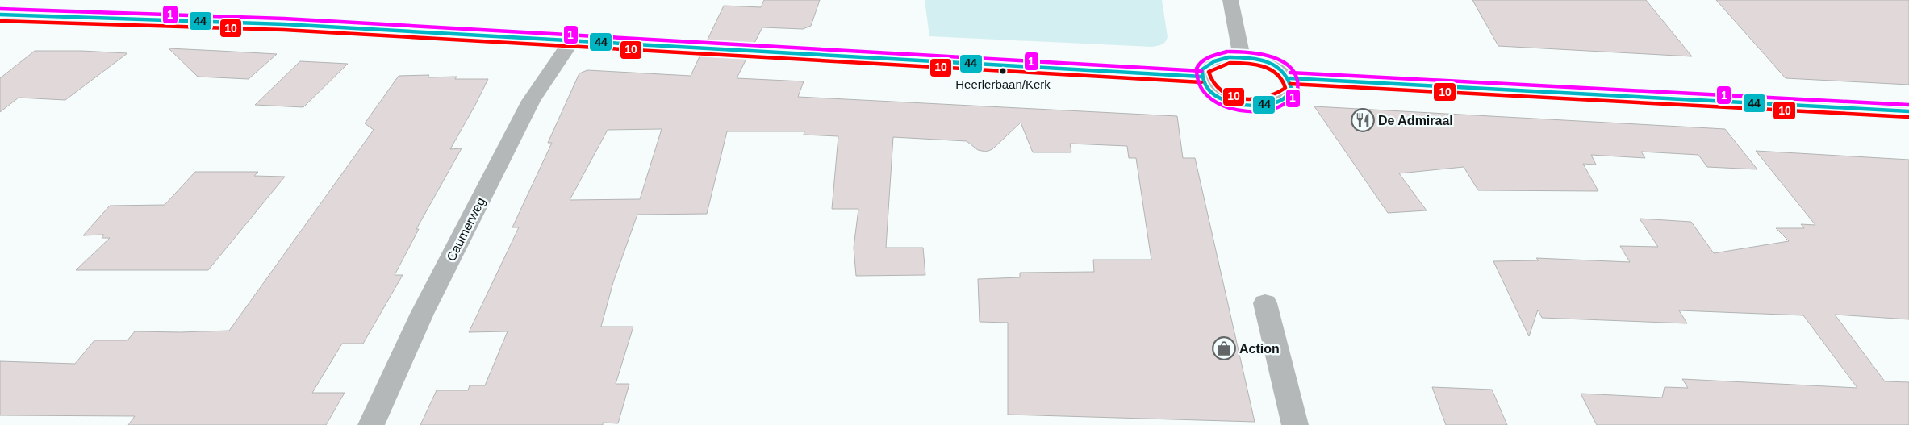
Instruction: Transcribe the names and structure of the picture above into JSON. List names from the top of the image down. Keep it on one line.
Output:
{"streets":{"street":["Caumerweg"]},"places":{"other":["Heerlerbaan/Kerk"],"restaurant":["De Admiraal"],"shop":["Action"]},"lines":["transit line 1","transit line 44","transit line 10"]}
